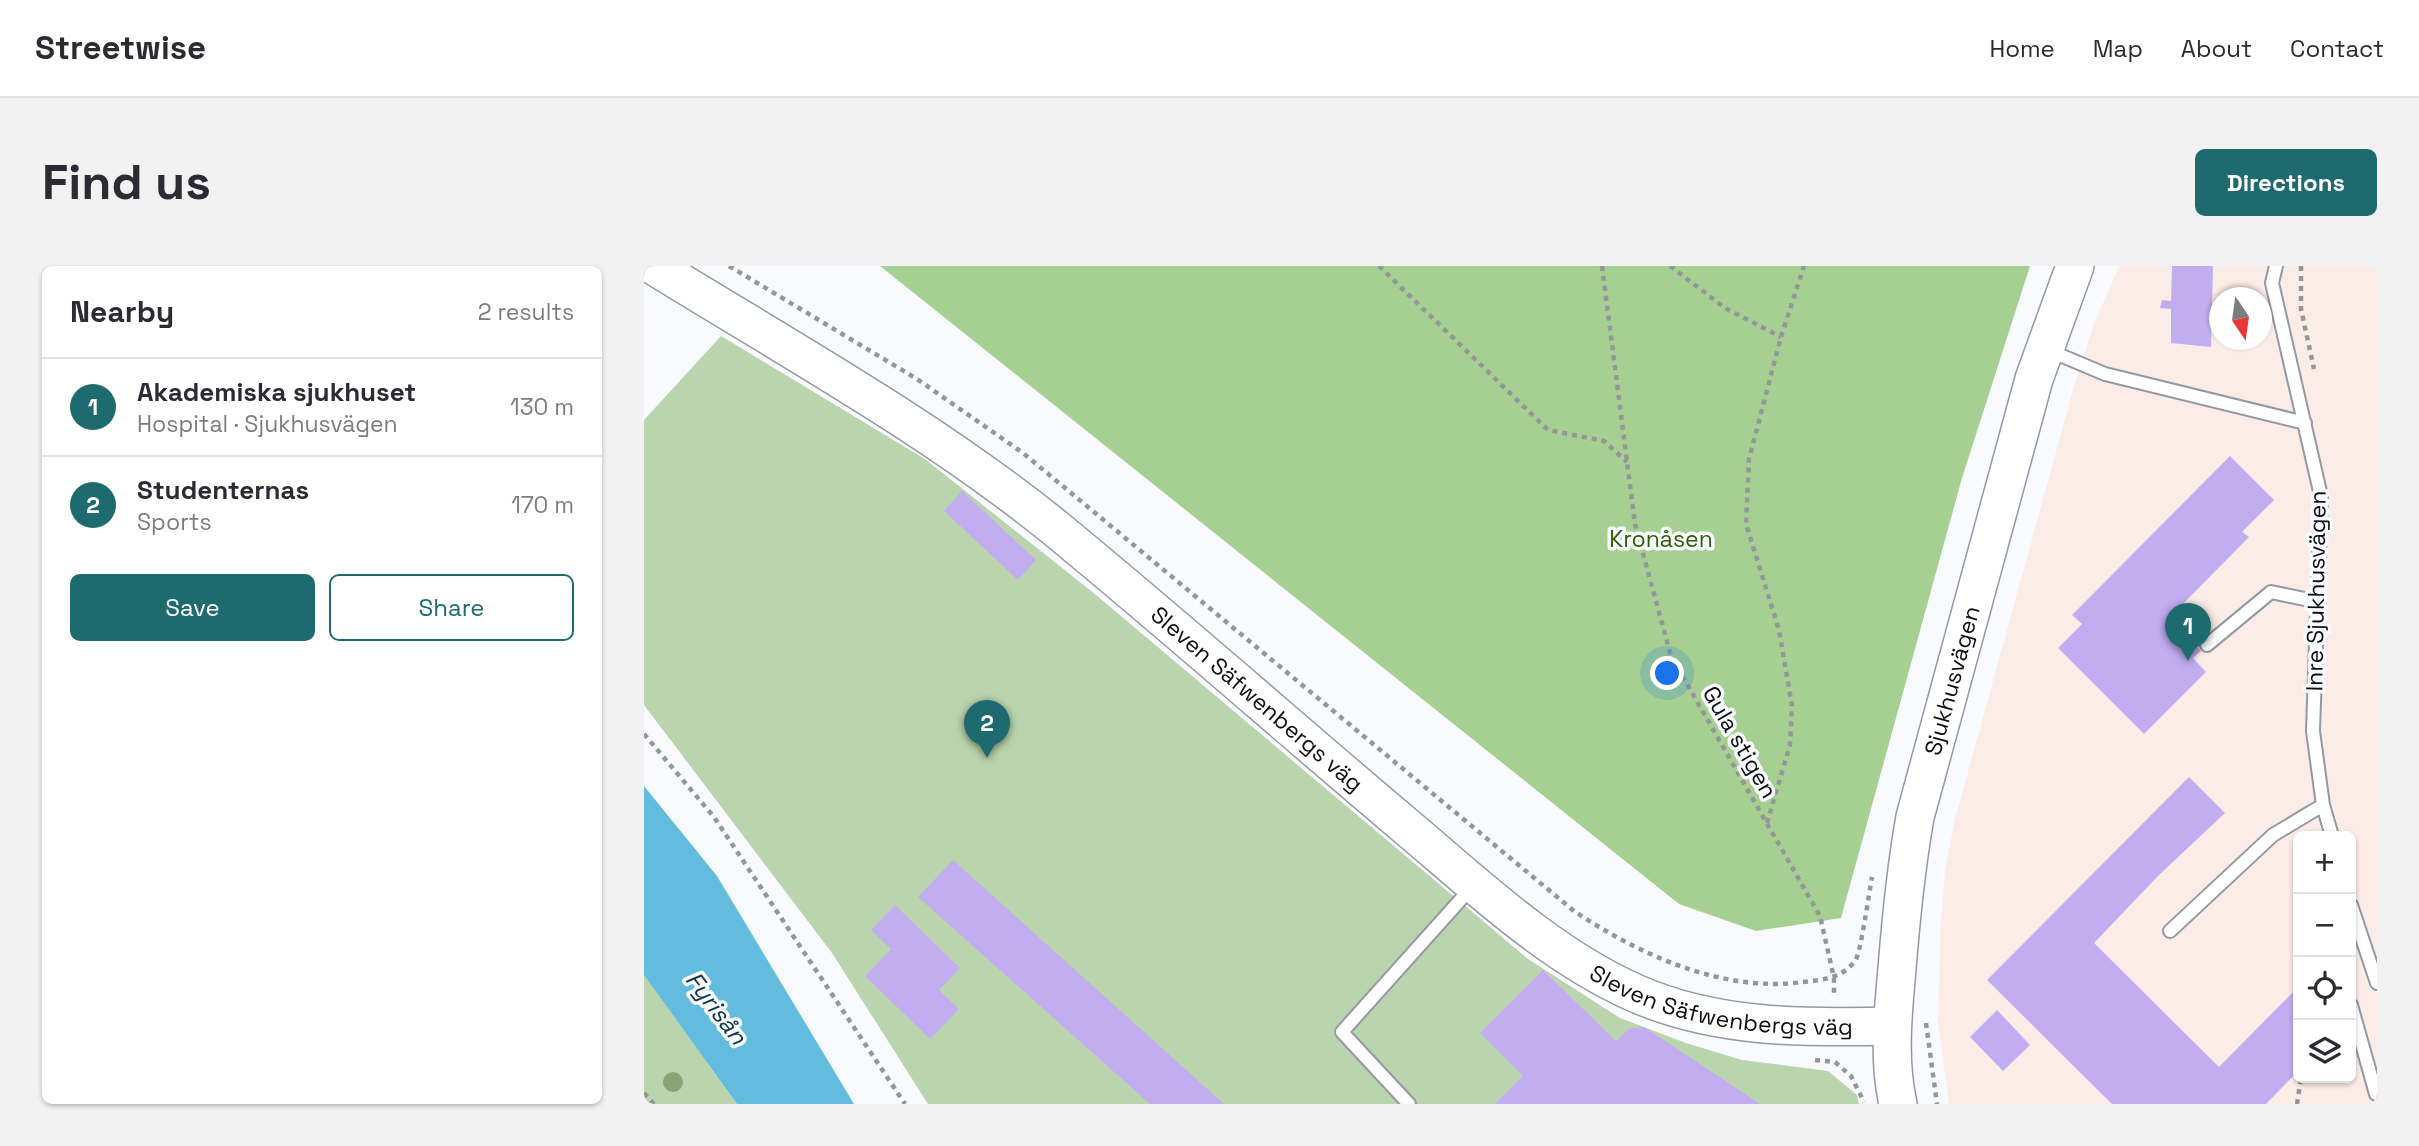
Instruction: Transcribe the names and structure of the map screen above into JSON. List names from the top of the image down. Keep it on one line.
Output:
{"streets":{"street":["Sjukhusvägen","Sleven Säfwenbergs väg"],"lane":["Inre Sjukhusvägen"],"path":["Gula stigen"]},"crossings":[["Sjukhusvägen","Sleven Säfwenbergs väg"]],"water":["Fyrisån"],"parks":["Kronåsen"],"north":"bottom","page":{"header":"Streetwise","nav":["Home","Map","About","Contact"],"buttons":["Directions",["Save","Share"]],"title":"Find us","heading":["Nearby","2 results"],"list":[{"mark":"1","name":"Akademiska sjukhuset","note":"Hospital · Sjukhusvägen","value":"130 m"},{"mark":"2","name":"Studenternas","note":"Sports","value":"170 m"}],"pins":["1","2"],"map_buttons":["+","−"]}}
